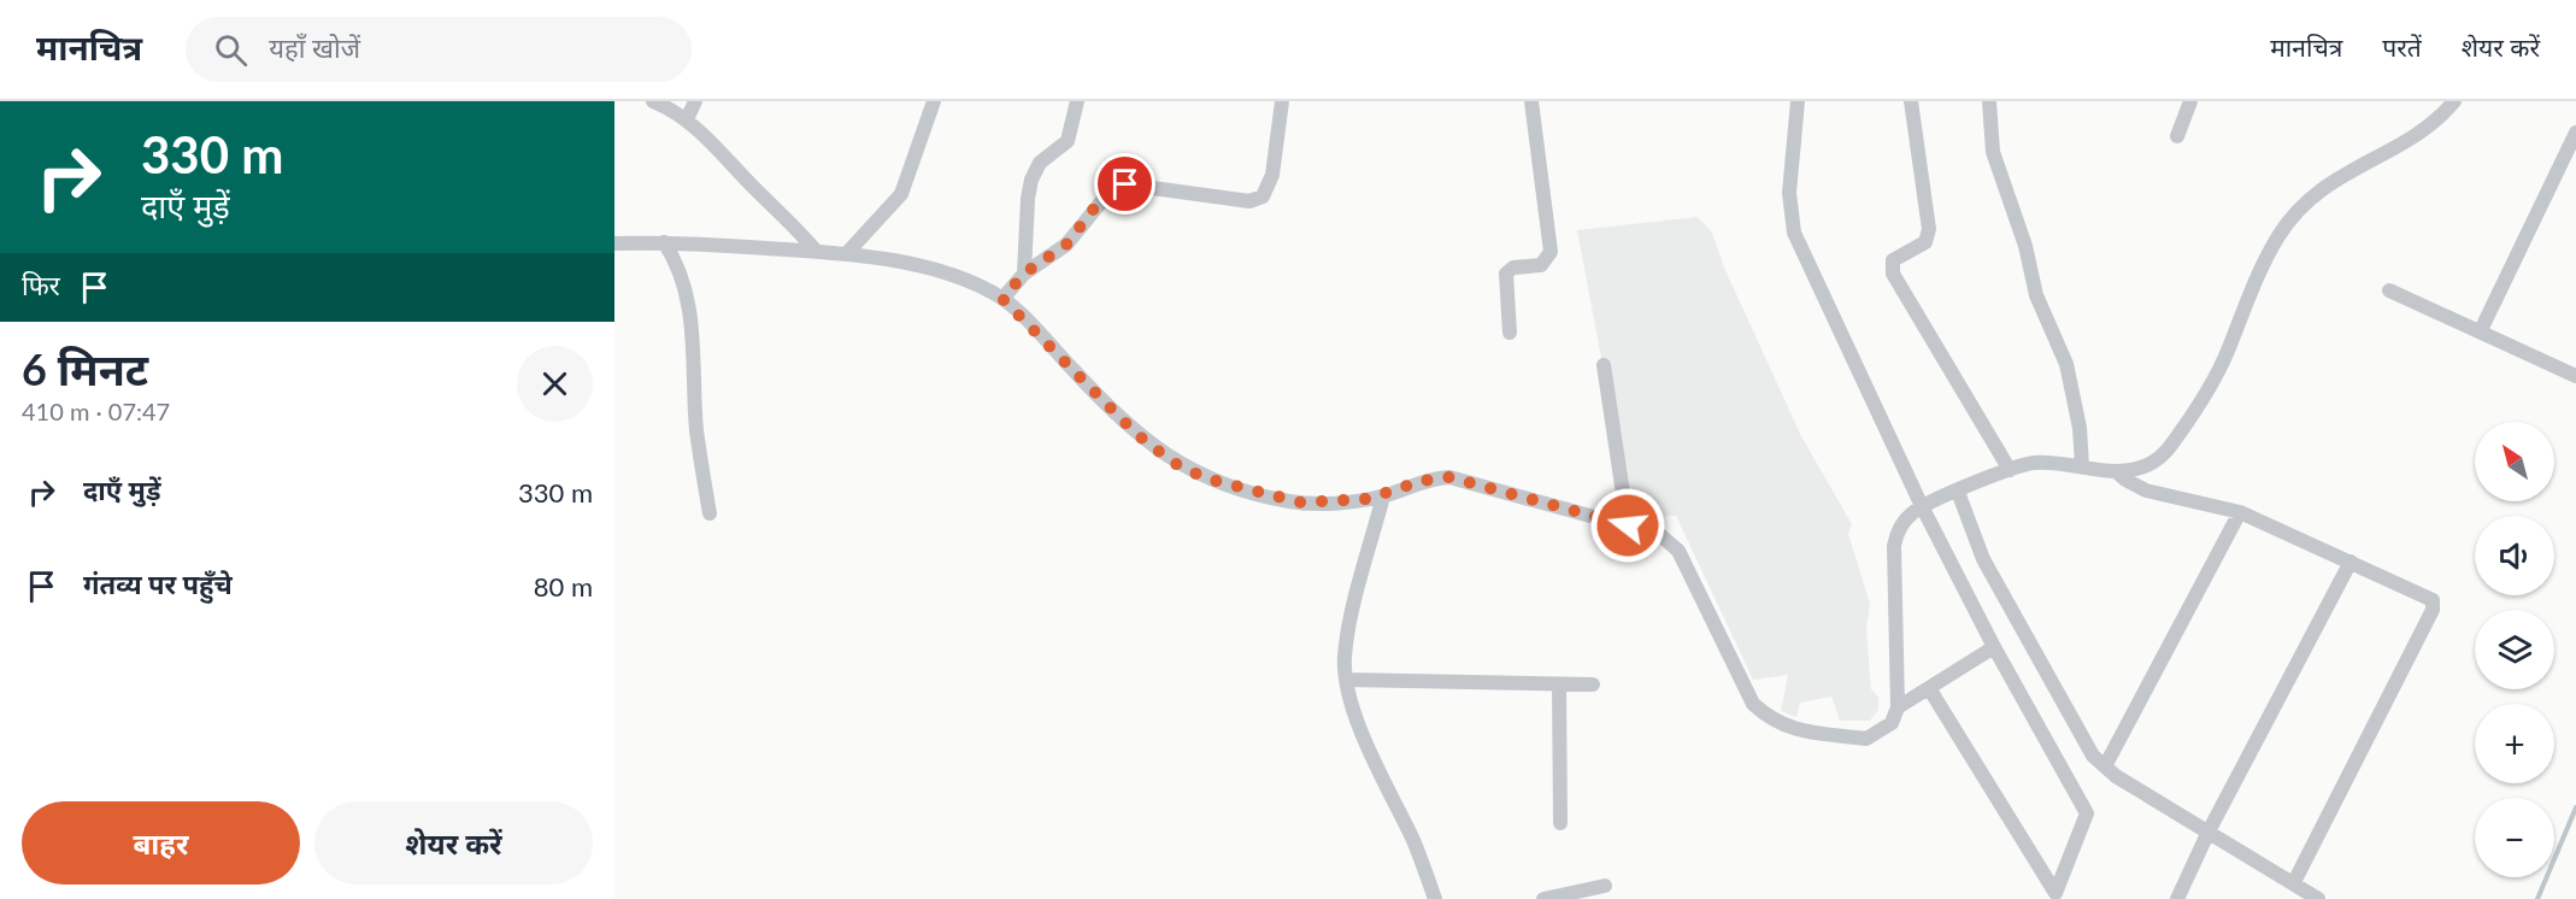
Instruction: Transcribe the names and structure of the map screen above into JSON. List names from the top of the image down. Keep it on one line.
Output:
{"north":"top left","page":{"header":"मानचित्र","search":"यहाँ खोजें","nav":["मानचित्र","परतें","शेयर करें"],"turn":["330 m","दाएँ मुड़ें"],"then":"फिर","heading":["6 मिनट","410 m · 07:47"],"map_buttons":["+","−"],"list":[{"name":"दाएँ मुड़ें","value":"330 m"},{"name":"गंतव्य पर पहुँचे","value":"80 m"}],"buttons":["बाहर","शेयर करें"]}}
